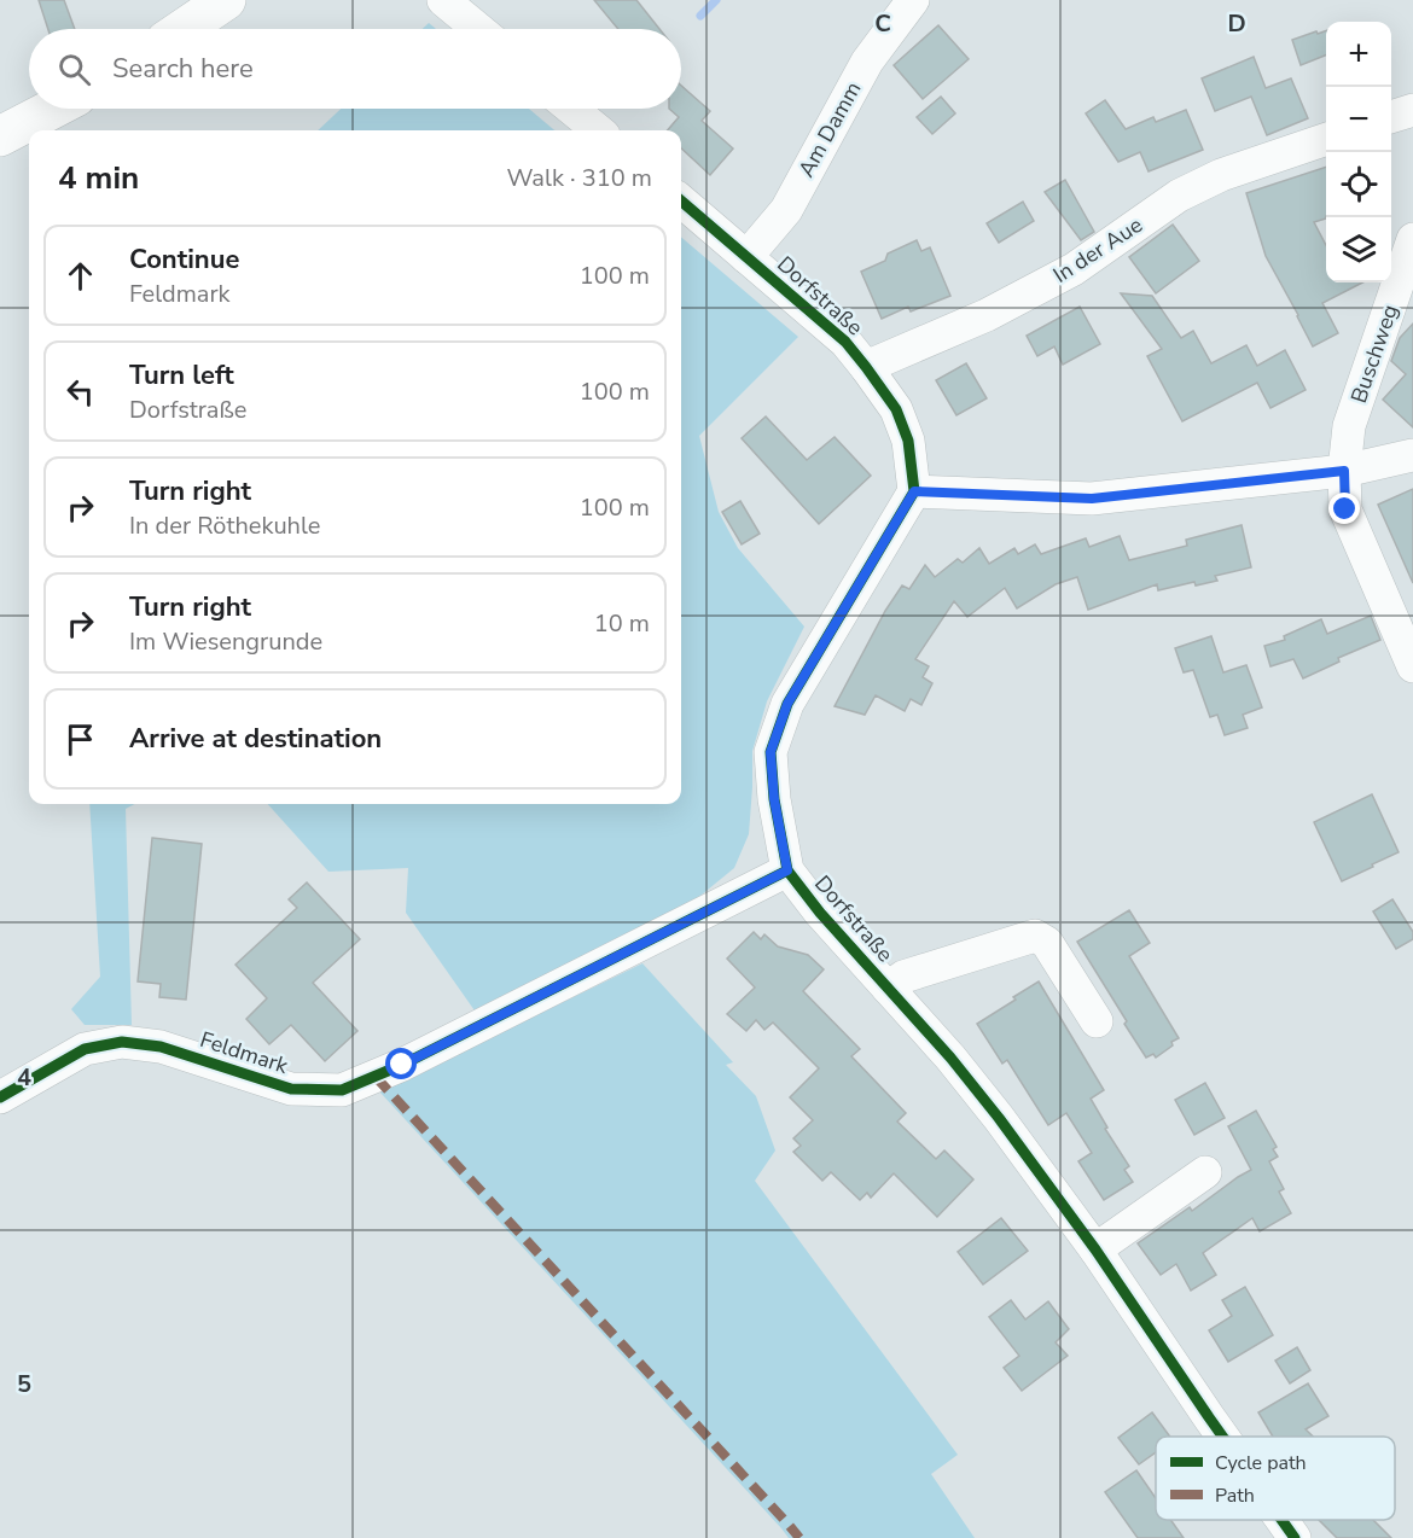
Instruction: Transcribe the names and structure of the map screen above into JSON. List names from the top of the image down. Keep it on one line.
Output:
{"streets":{"street":["Am Damm","In der Aue","Dorfstraße","Buschweg","Feldmark"]},"crossings":[["Am Damm","Dorfstraße"],["In der Aue","Dorfstraße"],["Dorfstraße","Feldmark"]],"legend":["Cycle path","Path"],"page":{"map_buttons":["+","−"],"search":"Search here","heading":["4 min","Walk · 310 m"],"list":[["Continue","Feldmark","100 m"],["Turn left","Dorfstraße","100 m"],["Turn right","In der Röthekuhle","100 m"],["Turn right","Im Wiesengrunde","10 m"],"Arrive at destination"]},"grid":{"columns":["C","D"],"rows":["4","5"]}}
